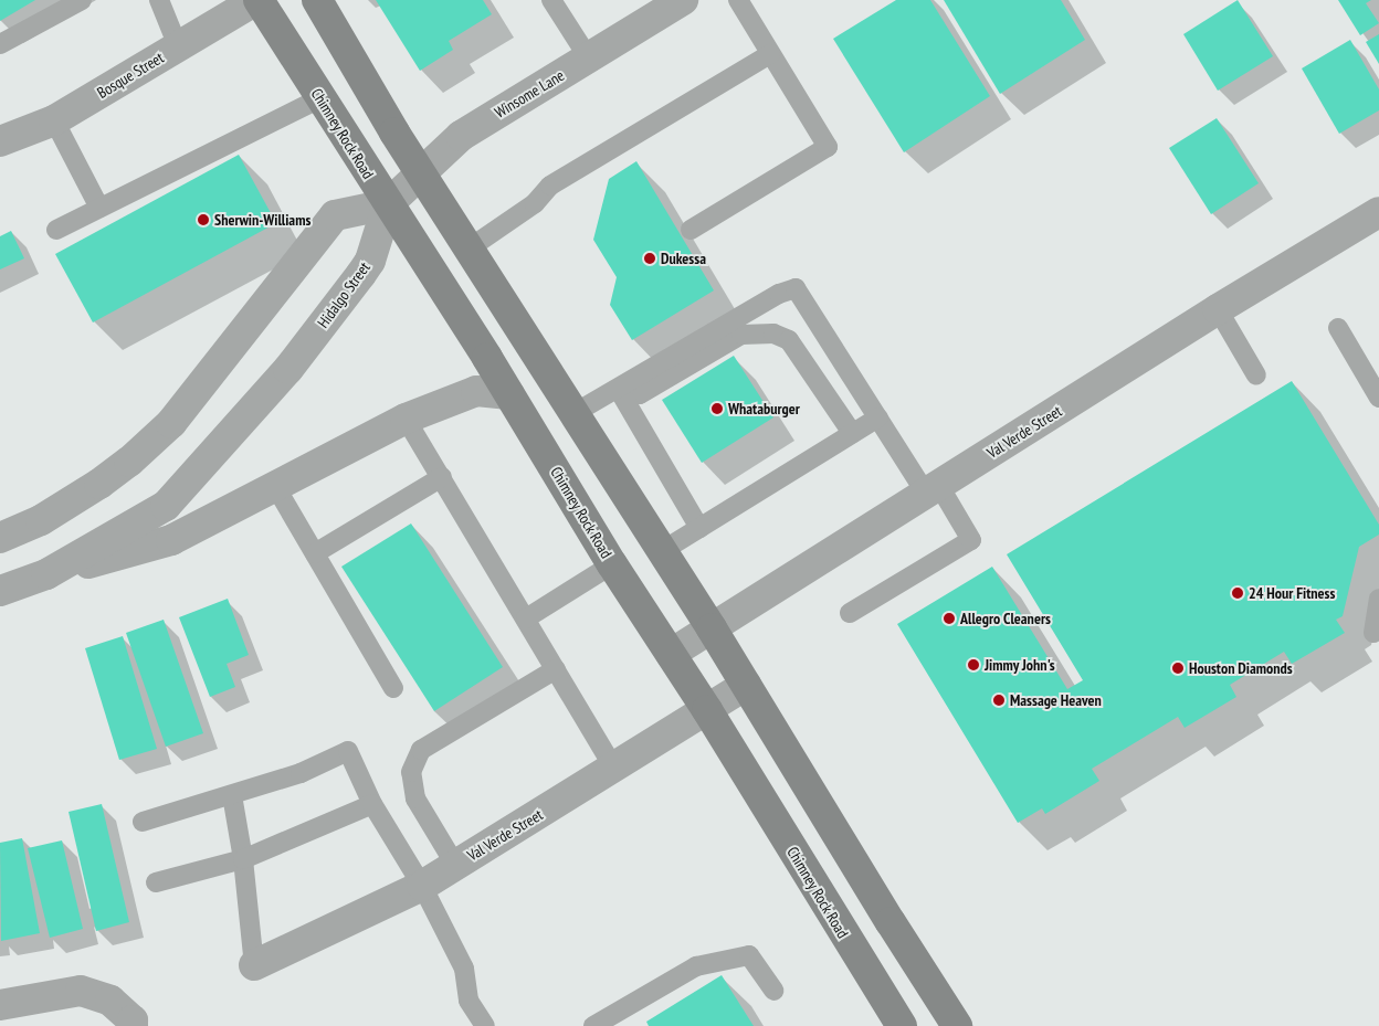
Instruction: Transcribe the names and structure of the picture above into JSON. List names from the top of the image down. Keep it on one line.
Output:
{"streets":{"main road":["Chimney Rock Road"],"street":["Bosque Street","Winsome Lane","Hidalgo Street","Val Verde Street"]},"crossings":[["Bosque Street","Chimney Rock Road"],["Winsome Lane","Chimney Rock Road"],["Winsome Lane","Hidalgo Street"],["Chimney Rock Road","Hidalgo Street"],["Chimney Rock Road","Val Verde Street"]],"places":["Sherwin-Williams","Dukessa","Whataburger","24 Hour Fitness","Allegro Cleaners","Jimmy John's","Houston Diamonds","Massage Heaven"]}
